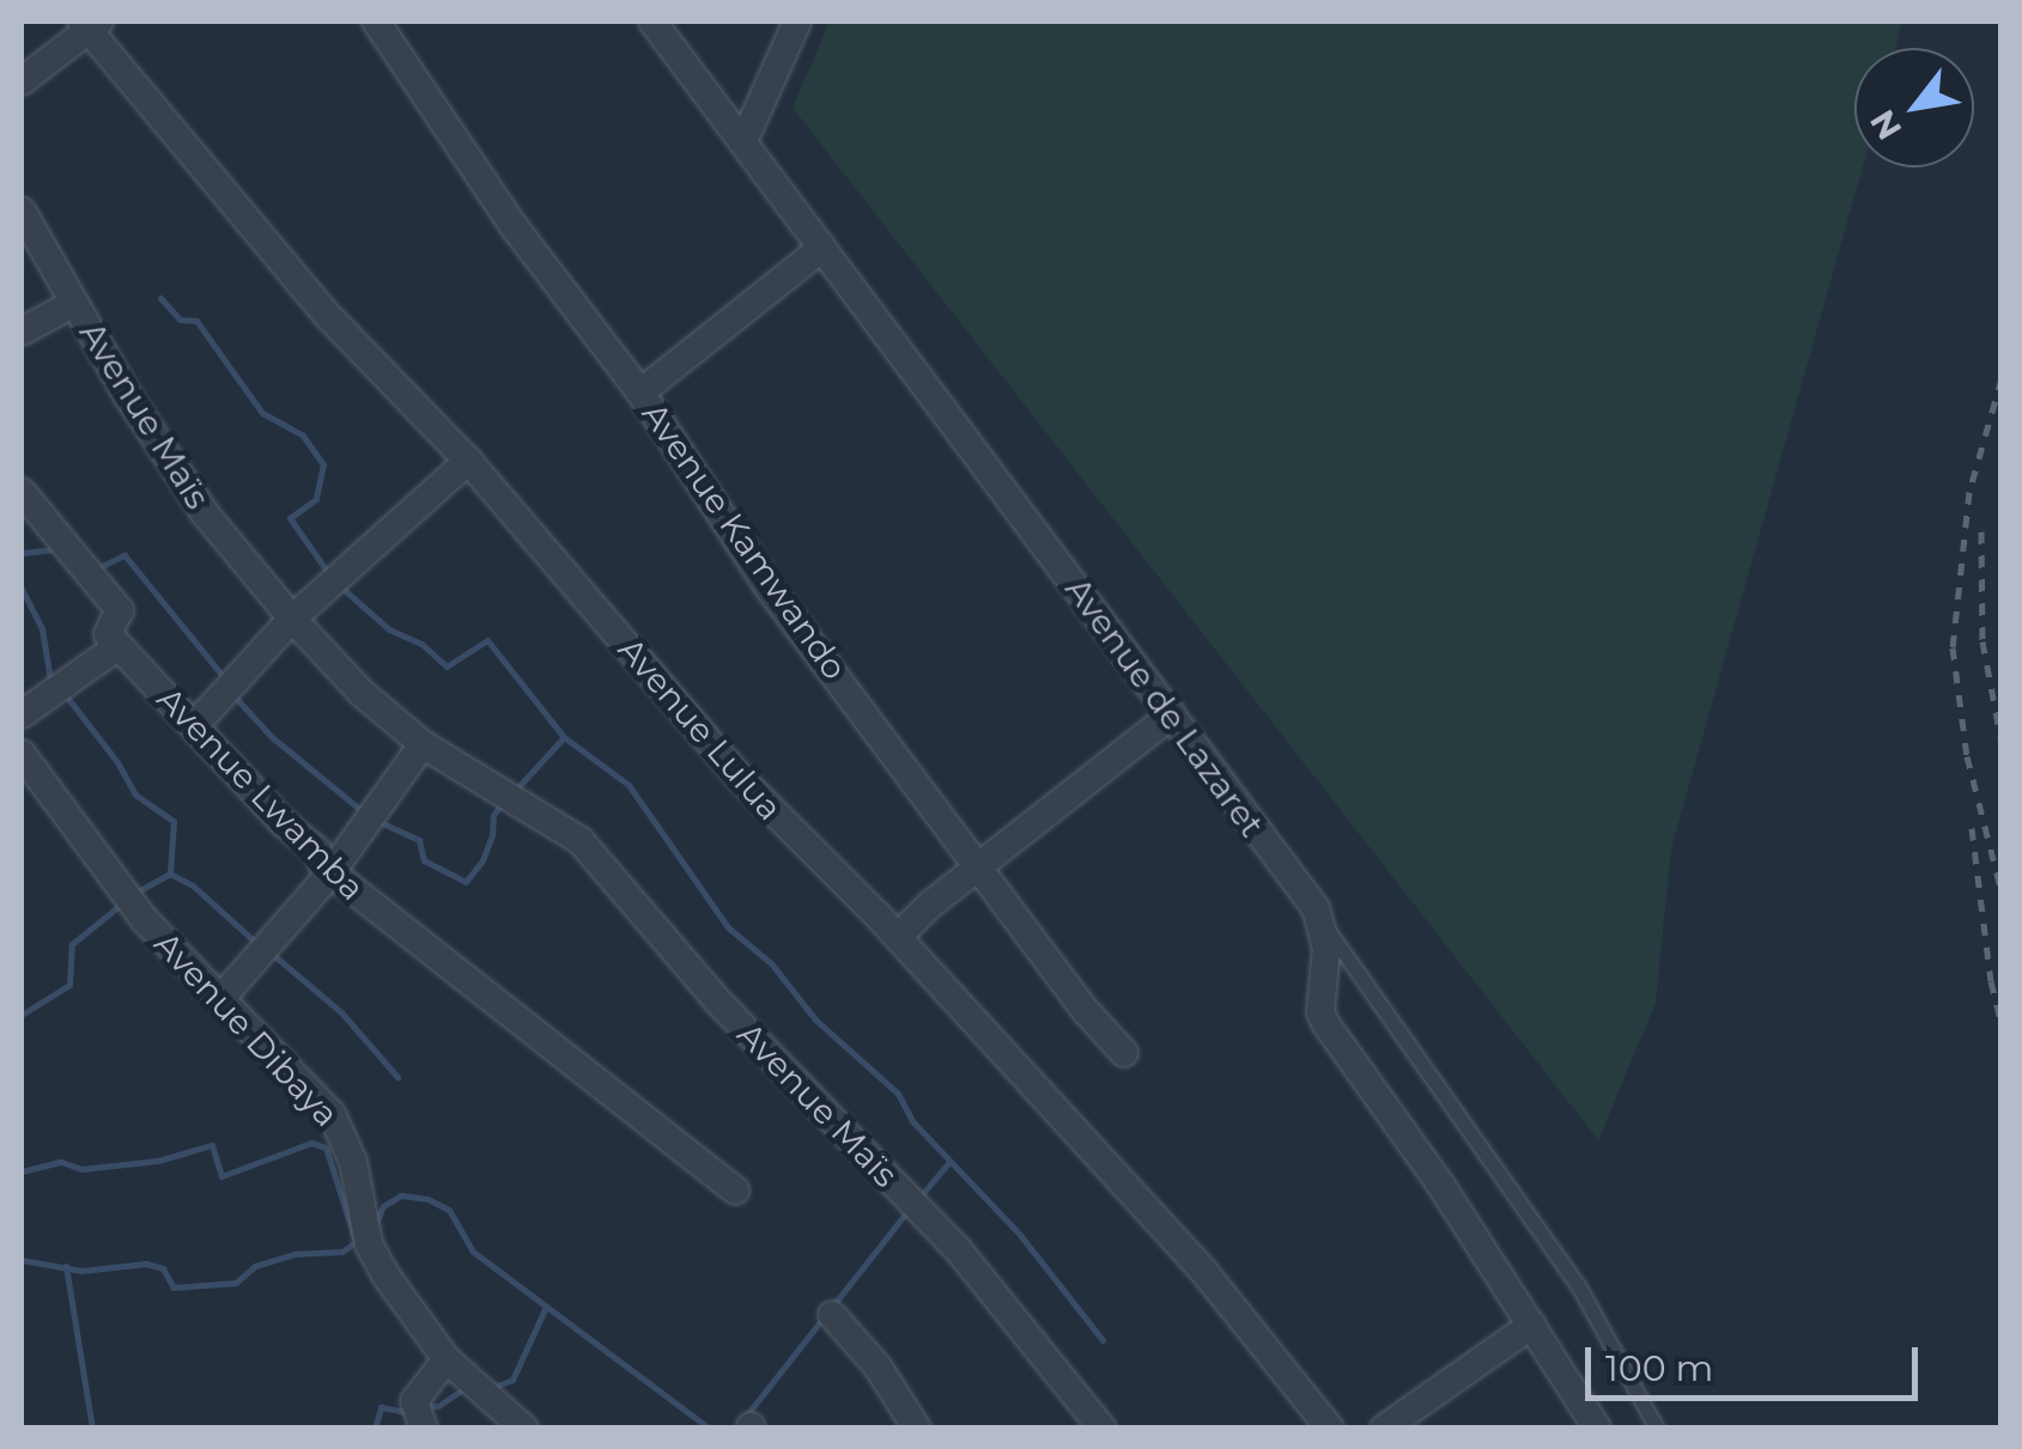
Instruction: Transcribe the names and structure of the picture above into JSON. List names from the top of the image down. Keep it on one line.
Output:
{"streets":{"street":["Avenue Maïs","Avenue Kamwando","Avenue de Lazaret","Avenue Lulua","Avenue Lwamba","Avenue Dibaya"]},"scale_bar":"100 m","north":"bottom left"}
